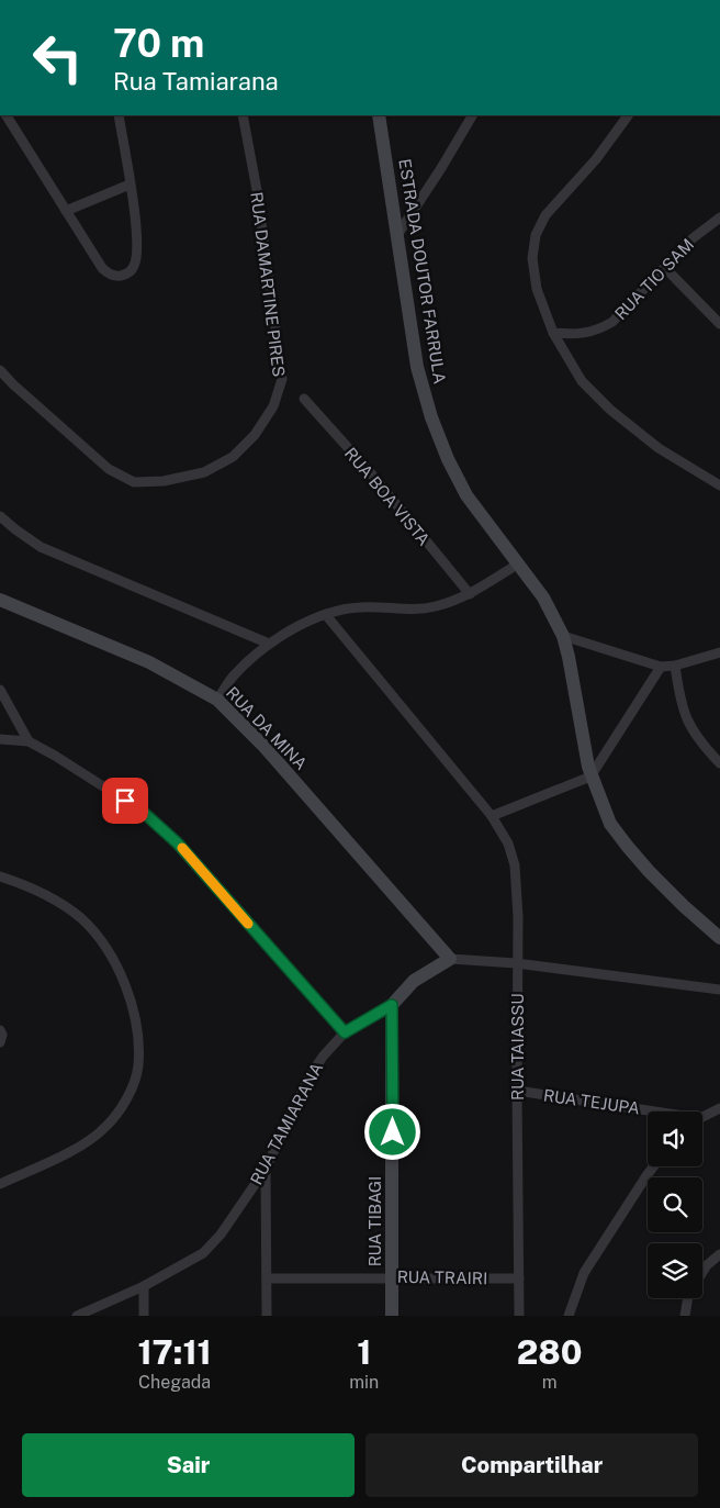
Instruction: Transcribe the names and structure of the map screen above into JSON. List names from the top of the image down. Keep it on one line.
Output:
{"streets":{"street":["ESTRADA DOUTOR FARRULA","RUA TIO SAM","RUA DAMARTINE PIRES","RUA BOA VISTA","RUA DA MINA","RUA TAIASSU","RUA TEJUPA","RUA TAMIARANA","RUA TIBAGI","RUA TRAIRI"]},"crossings":[["RUA TAIASSU","RUA TEJUPA"],["RUA TAIASSU","RUA TRAIRI"],["RUA TAMIARANA","RUA TIBAGI"],["RUA TIBAGI","RUA TRAIRI"]],"page":{"turn":["70 m","Rua Tamiarana"],"eta":["17:11","Chegada","1","min","280","m"],"buttons":["Sair","Compartilhar"]}}
